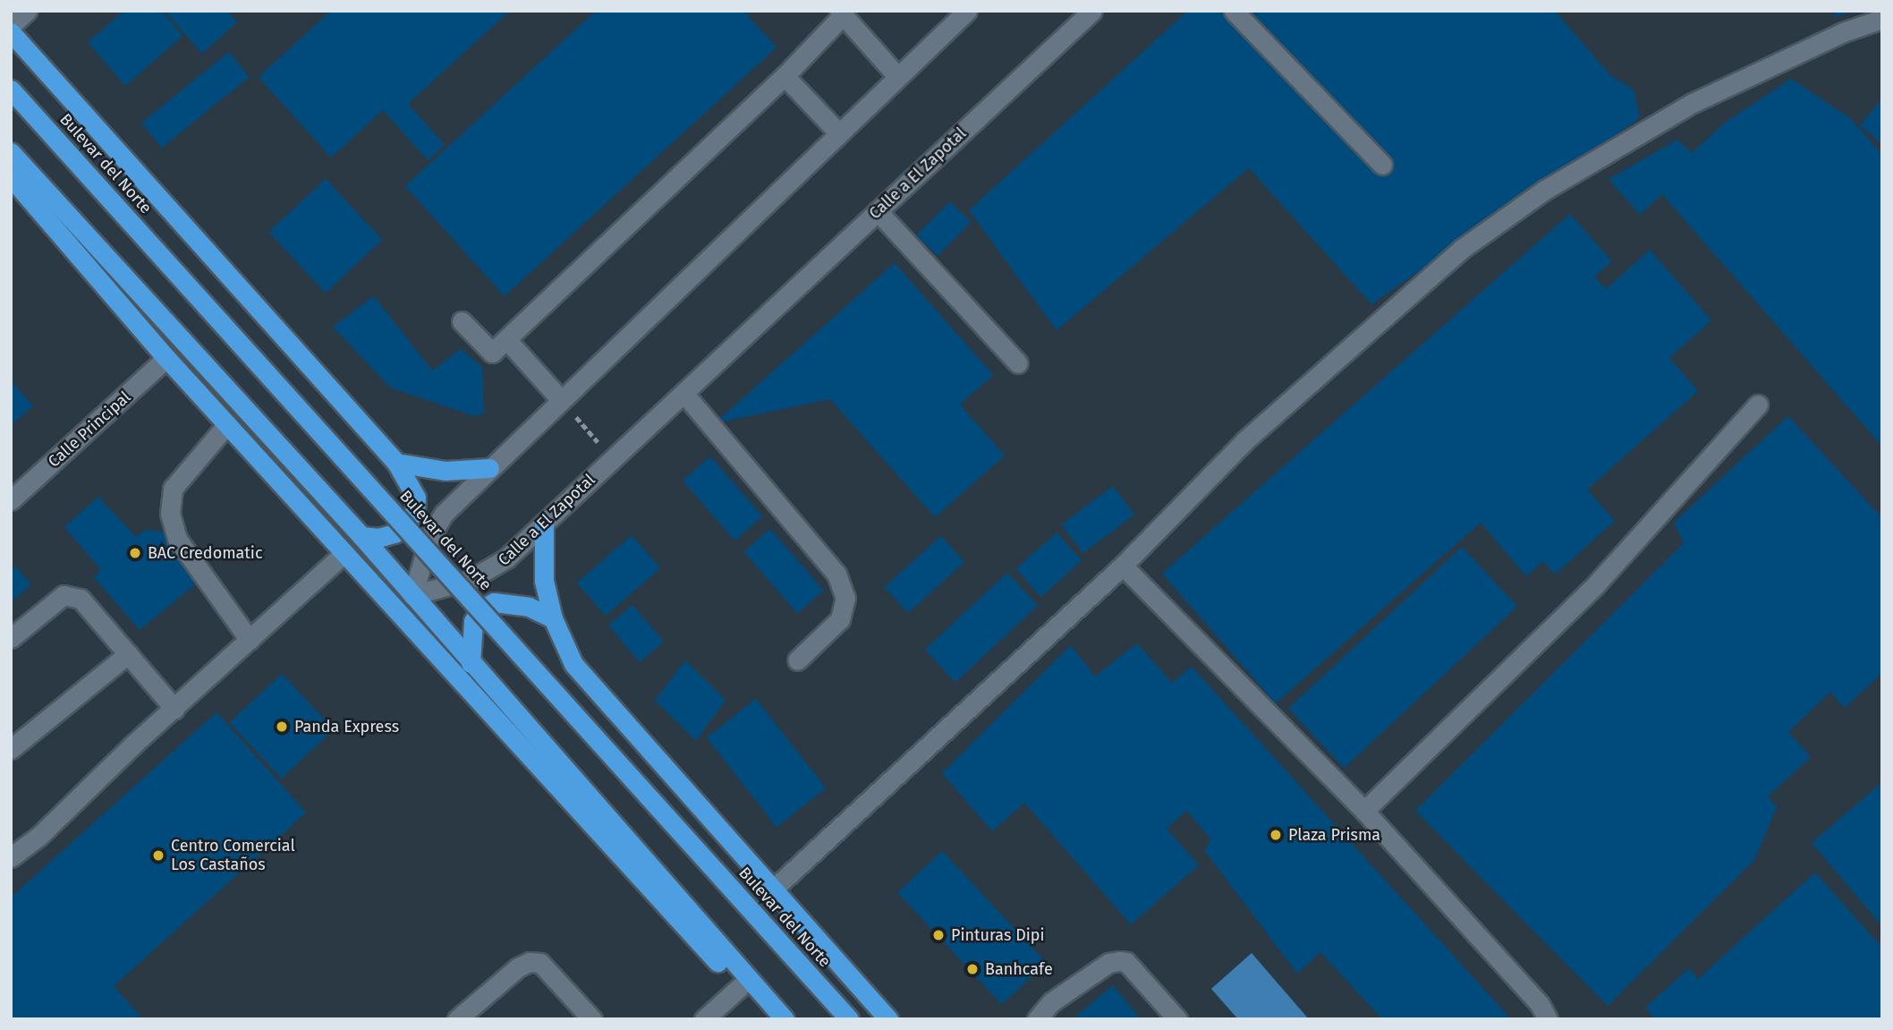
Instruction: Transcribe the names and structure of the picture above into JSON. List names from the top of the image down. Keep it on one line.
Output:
{"streets":{"highway":["Bulevar del Norte"],"street":["Calle a El Zapotal","Calle Principal"]},"places":["BAC Credomatic","Panda Express","Plaza Prisma","Centro Comercial Los Castaños","Pinturas Dipi","Banhcafe"]}
